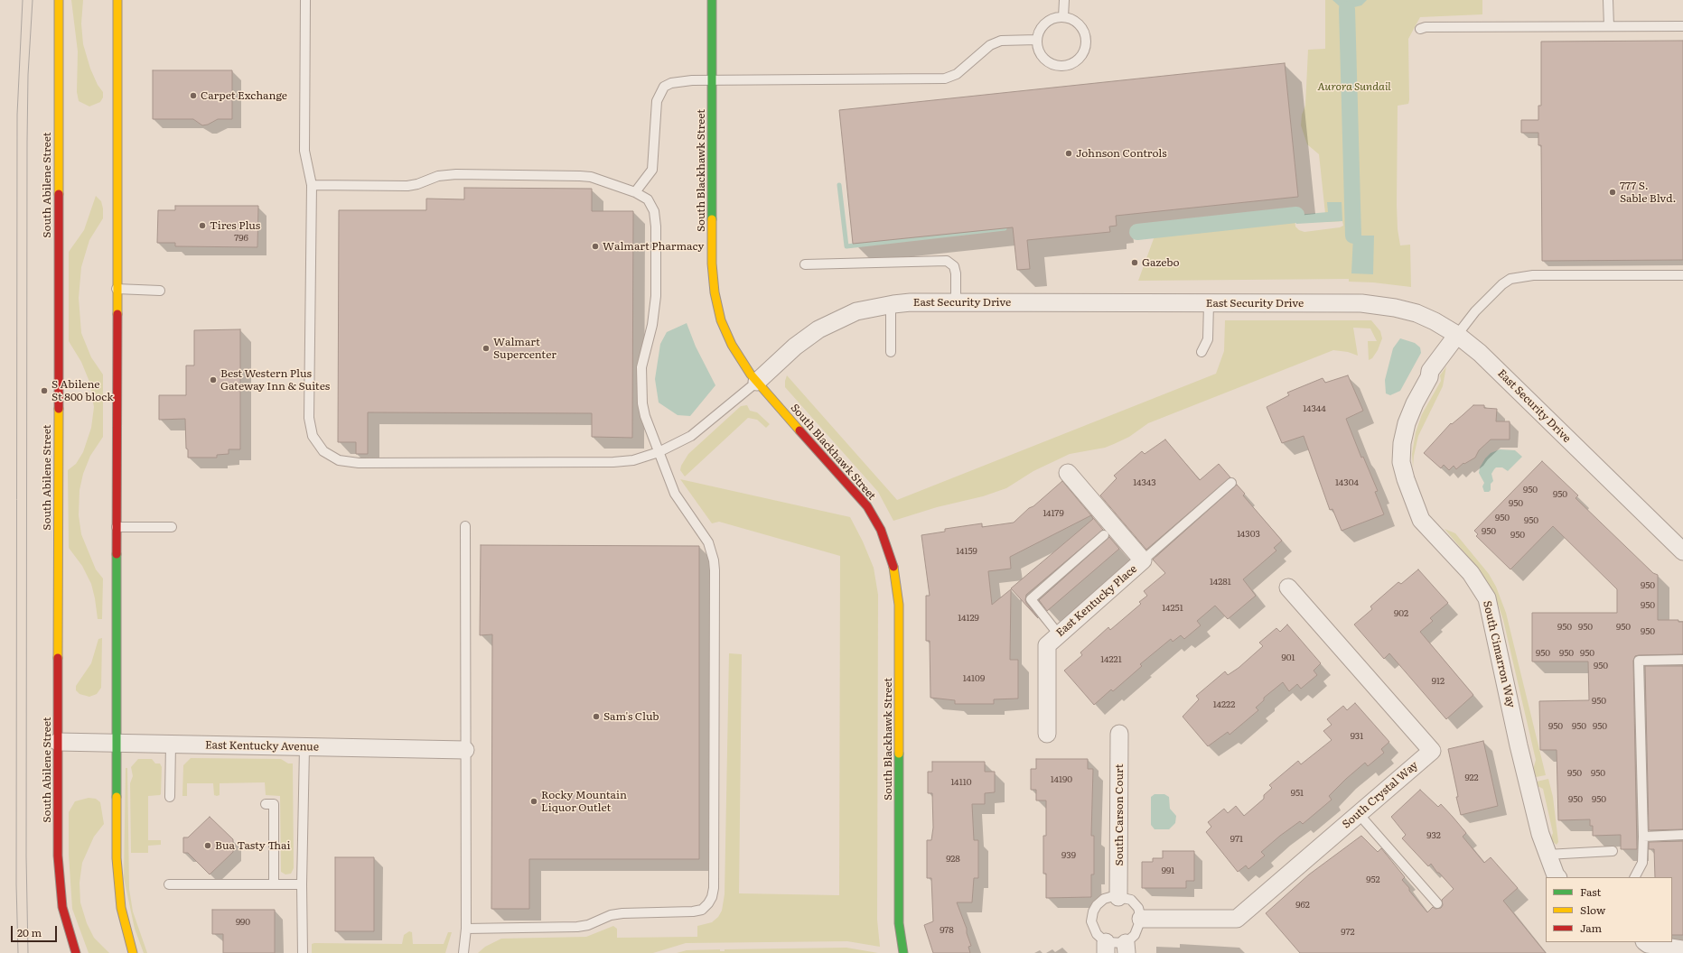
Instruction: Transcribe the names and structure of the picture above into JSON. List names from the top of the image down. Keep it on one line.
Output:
{"streets":{"main road":["South Blackhawk Street","South Abilene Street"],"street":["East Security Drive","East Kentucky Place","South Cimarron Way","East Kentucky Avenue","South Crystal Way","South Carson Court"]},"crossings":[["South Blackhawk Street","East Security Drive"],["South Abilene Street","East Kentucky Avenue"],["East Security Drive","South Cimarron Way"],["South Crystal Way","South Carson Court"]],"parks":["Aurora Sundail"],"places":["Carpet Exchange","Johnson Controls","777 S. Sable Blvd.","Tires Plus","Walmart Pharmacy","Gazebo","Walmart Supercenter","Best Western Plus Gateway Inn & Suites","S Abilene St 800 block","Sam's Club","Rocky Mountain Liquor Outlet","Bua Tasty Thai"],"house_numbers":["796","14344","14343","14304","950","950","950","14179","950","950","950","14303","950","14159","14281","950","950","14251","902","14129","950","950","950","950","950","950","950","901","14221","950","14109","912","950","14222","950","950","950","931","950","950","922","14190","14110","951","950","950","932","971","939","928","991","952","962","990","978","972"],"legend":["Fast","Slow","Jam"],"scale_bar":"20 m"}
